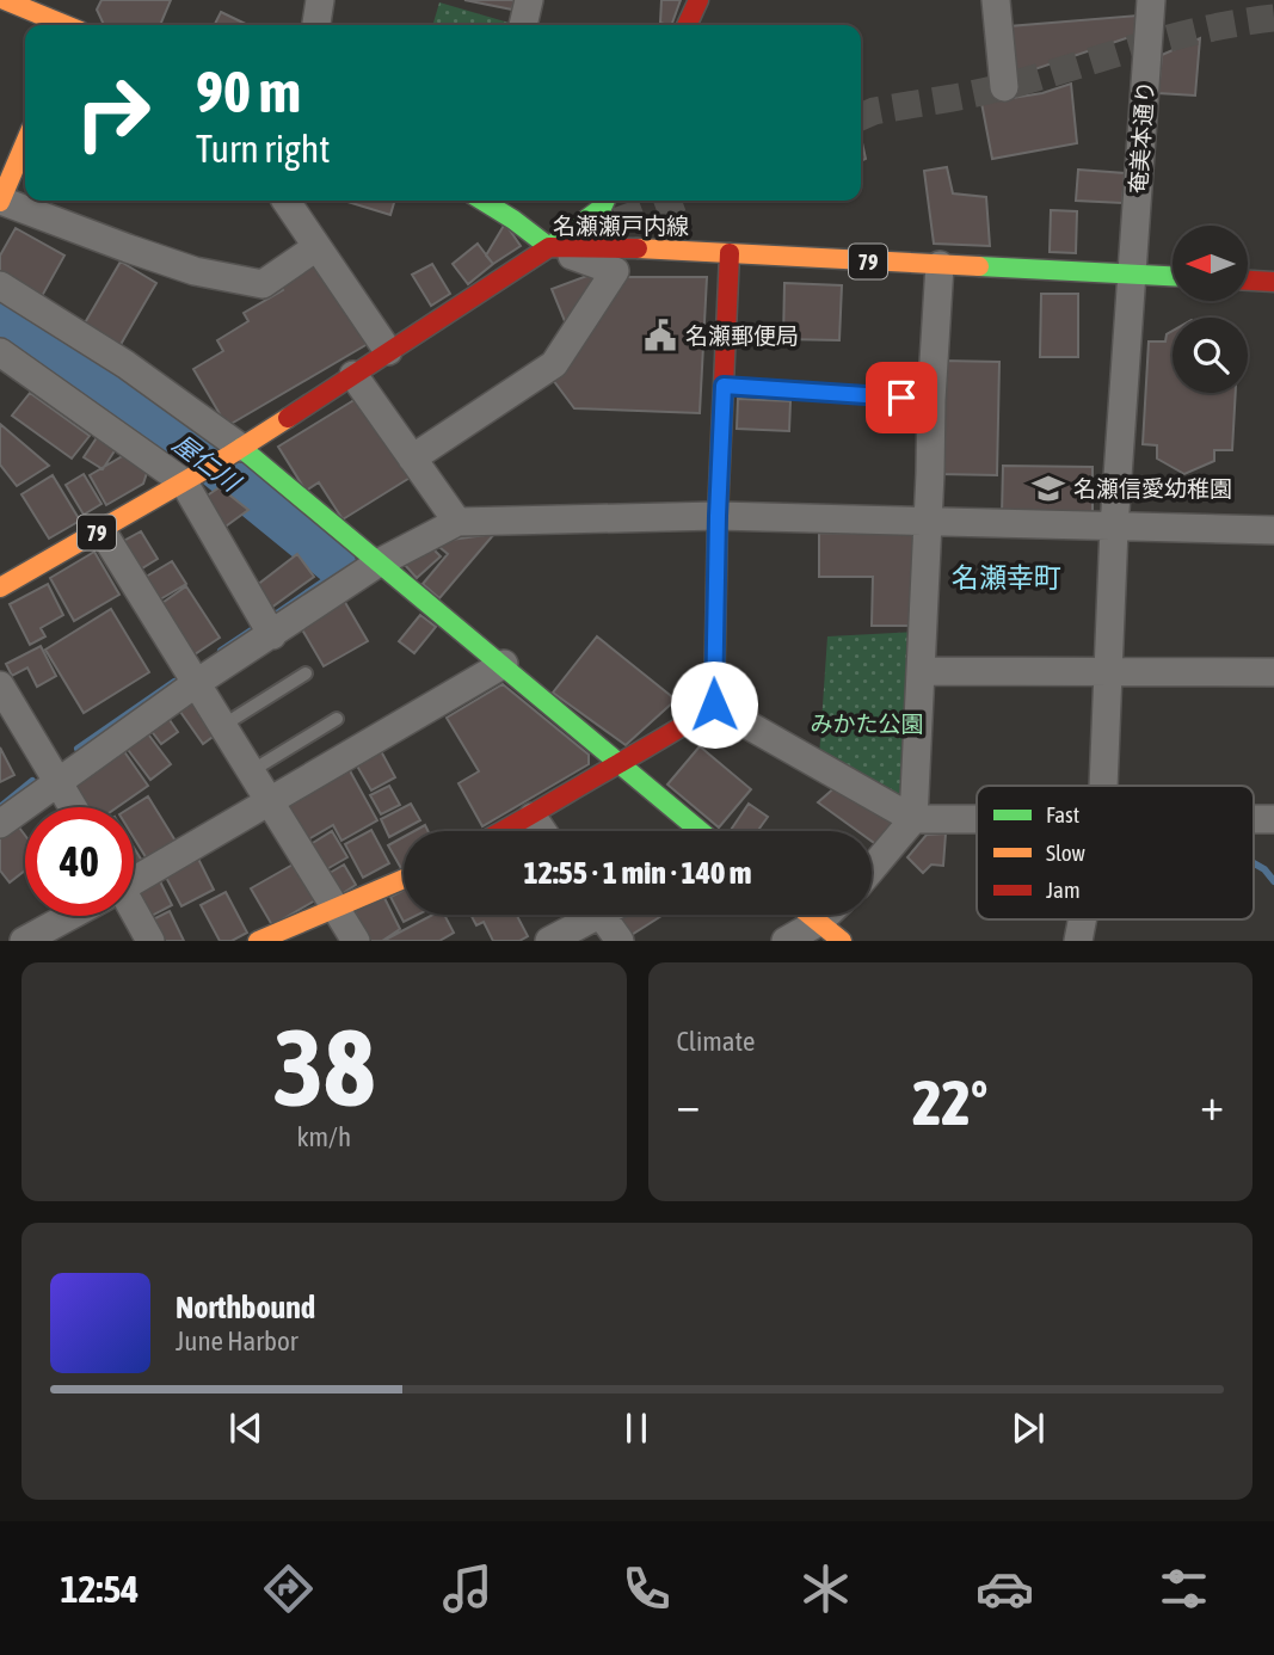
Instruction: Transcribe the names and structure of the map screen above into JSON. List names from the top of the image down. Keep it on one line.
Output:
{"streets":{"street":["奄美本通り","名瀬瀬戸内線","79"]},"crossings":[["奄美本通り","名瀬瀬戸内線"]],"districts":["名瀬幸町"],"water":["屋仁川"],"parks":["みかた公園"],"places":{"public building":["名瀬郵便局"],"school or university":["名瀬信愛幼稚園"]},"legend":["Fast","Slow","Jam"],"north":"left","page":{"turn":["90 m","Turn right"],"limit":"40","trip":"12:55 · 1 min · 140 m","tile":[["38","km/h"],"Climate"],"heat":["−","22°","+"],"song":["Northbound","June Harbor"],"tabs":"12:54"}}
